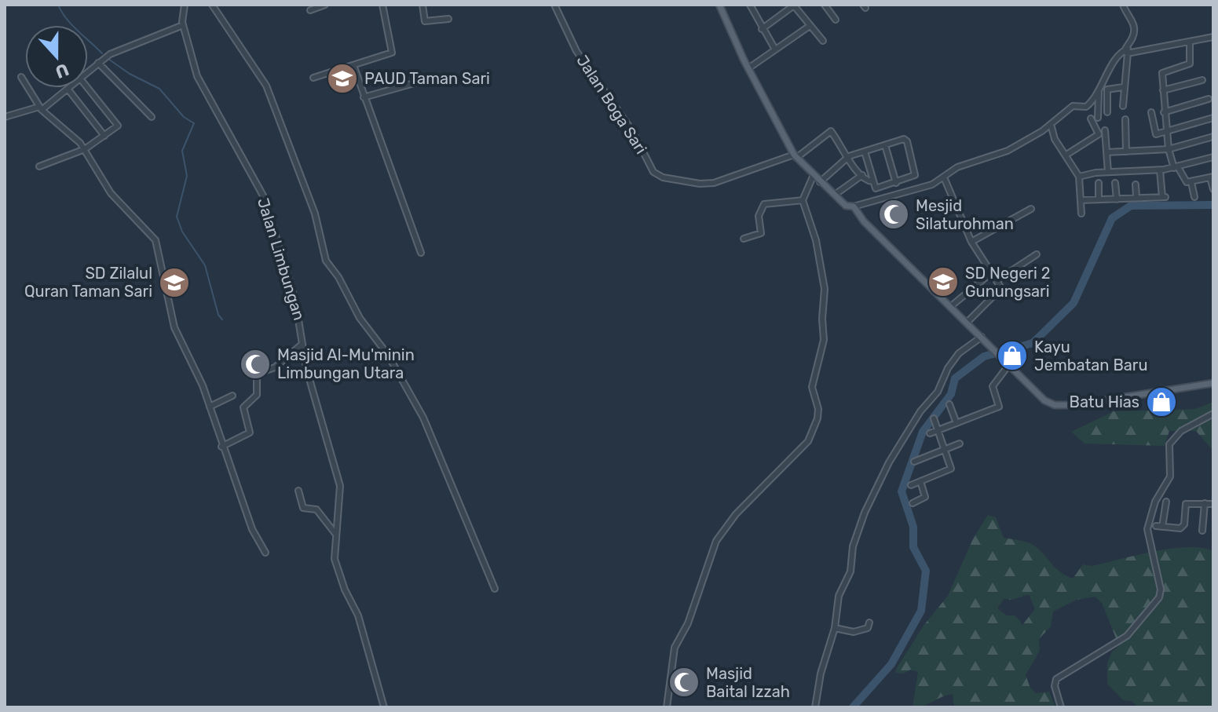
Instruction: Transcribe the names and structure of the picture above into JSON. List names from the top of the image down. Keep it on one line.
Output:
{"streets":{"street":["Jalan Boga Sari","Jalan Limbungan"]},"places":{"school or university":["PAUD Taman Sari","SD Negeri 2 Gunungsari","SD Zilalul Quran Taman Sari"],"mosque":["Mesjid Silaturohman","Masjid Al-Mu'minin Limbungan Utara","Masjid Baital Izzah"],"shop":["Kayu Jembatan Baru","Batu Hias"]},"north":"bottom"}
